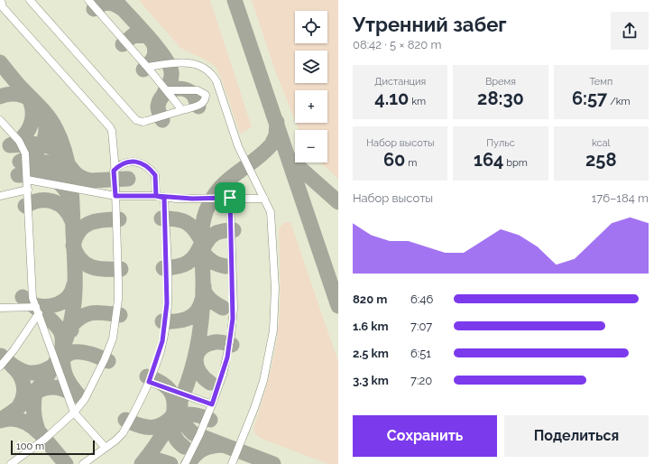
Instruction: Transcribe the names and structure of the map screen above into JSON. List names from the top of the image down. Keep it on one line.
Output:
{"scale_bar":"100 m","page":{"heading":["Утренний забег","08:42 · 5 × 820 m"],"map_buttons":["+","−"],"stats":[["Дистанция","4.10 km"],["Время","28:30"],["Темп","6:57 /km"],["Набор высоты","60 m"],["Пульс","164 bpm"],["kcal","258"]],"chart":["Набор высоты","176–184 m"],"list":[{"name":"820 m","note":"6:46"},{"name":"1.6 km","note":"7:07"},{"name":"2.5 km","note":"6:51"},{"name":"3.3 km","note":"7:20"}],"buttons":["Сохранить","Поделиться"],"scale":"100 m"}}
